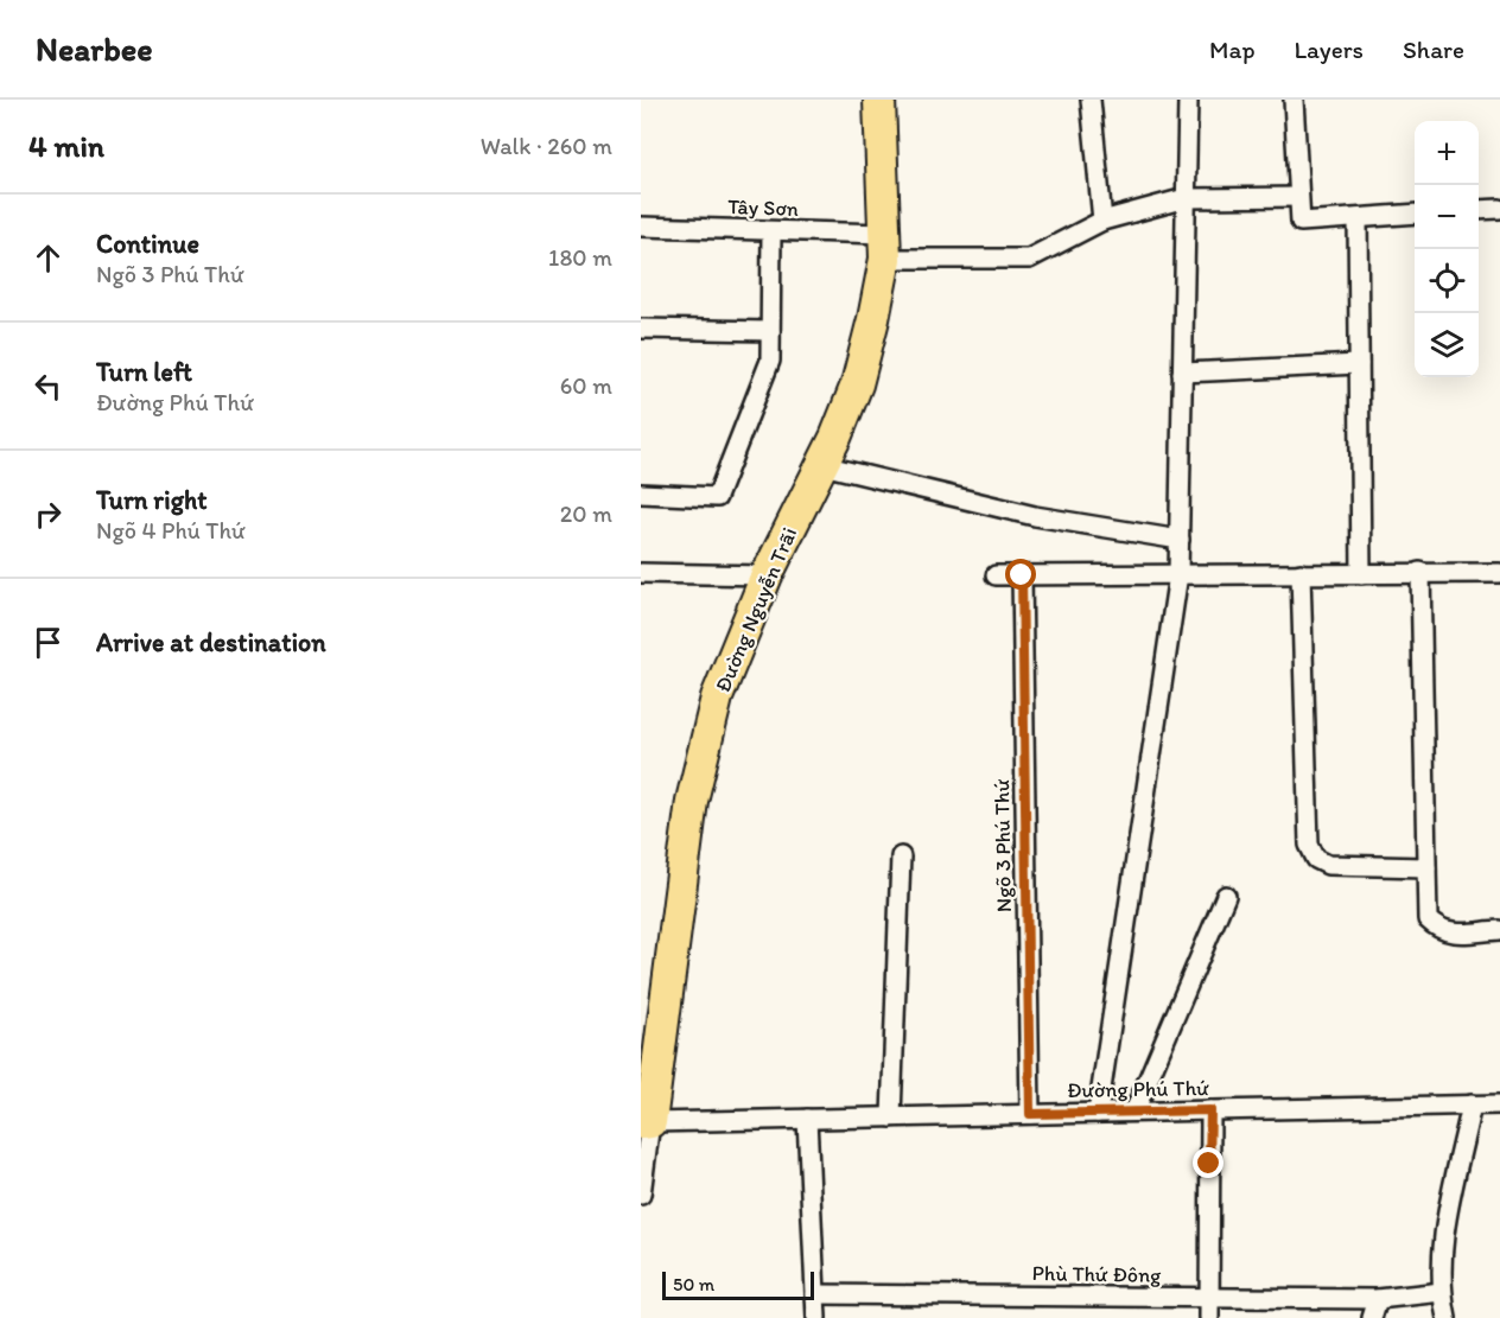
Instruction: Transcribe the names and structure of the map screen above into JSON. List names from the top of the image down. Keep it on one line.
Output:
{"streets":{"highway":["Đường Nguyễn Trãi"],"street":["Tây Sơn","Ngõ 3 Phú Thứ","Đường Phú Thứ","Phù Thứ Đông"]},"crossings":[["Tây Sơn","Đường Nguyễn Trãi"],["Đường Nguyễn Trãi","Đường Phú Thứ"],["Ngõ 3 Phú Thứ","Đường Phú Thứ"]],"scale_bar":"50 m","page":{"header":"Nearbee","nav":["Map","Layers","Share"],"heading":["4 min","Walk · 260 m"],"map_buttons":["+","−"],"list":[["Continue","Ngõ 3 Phú Thứ","180 m"],["Turn left","Đường Phú Thứ","60 m"],["Turn right","Ngõ 4 Phú Thứ","20 m"],"Arrive at destination"],"scale":"50 m"}}
